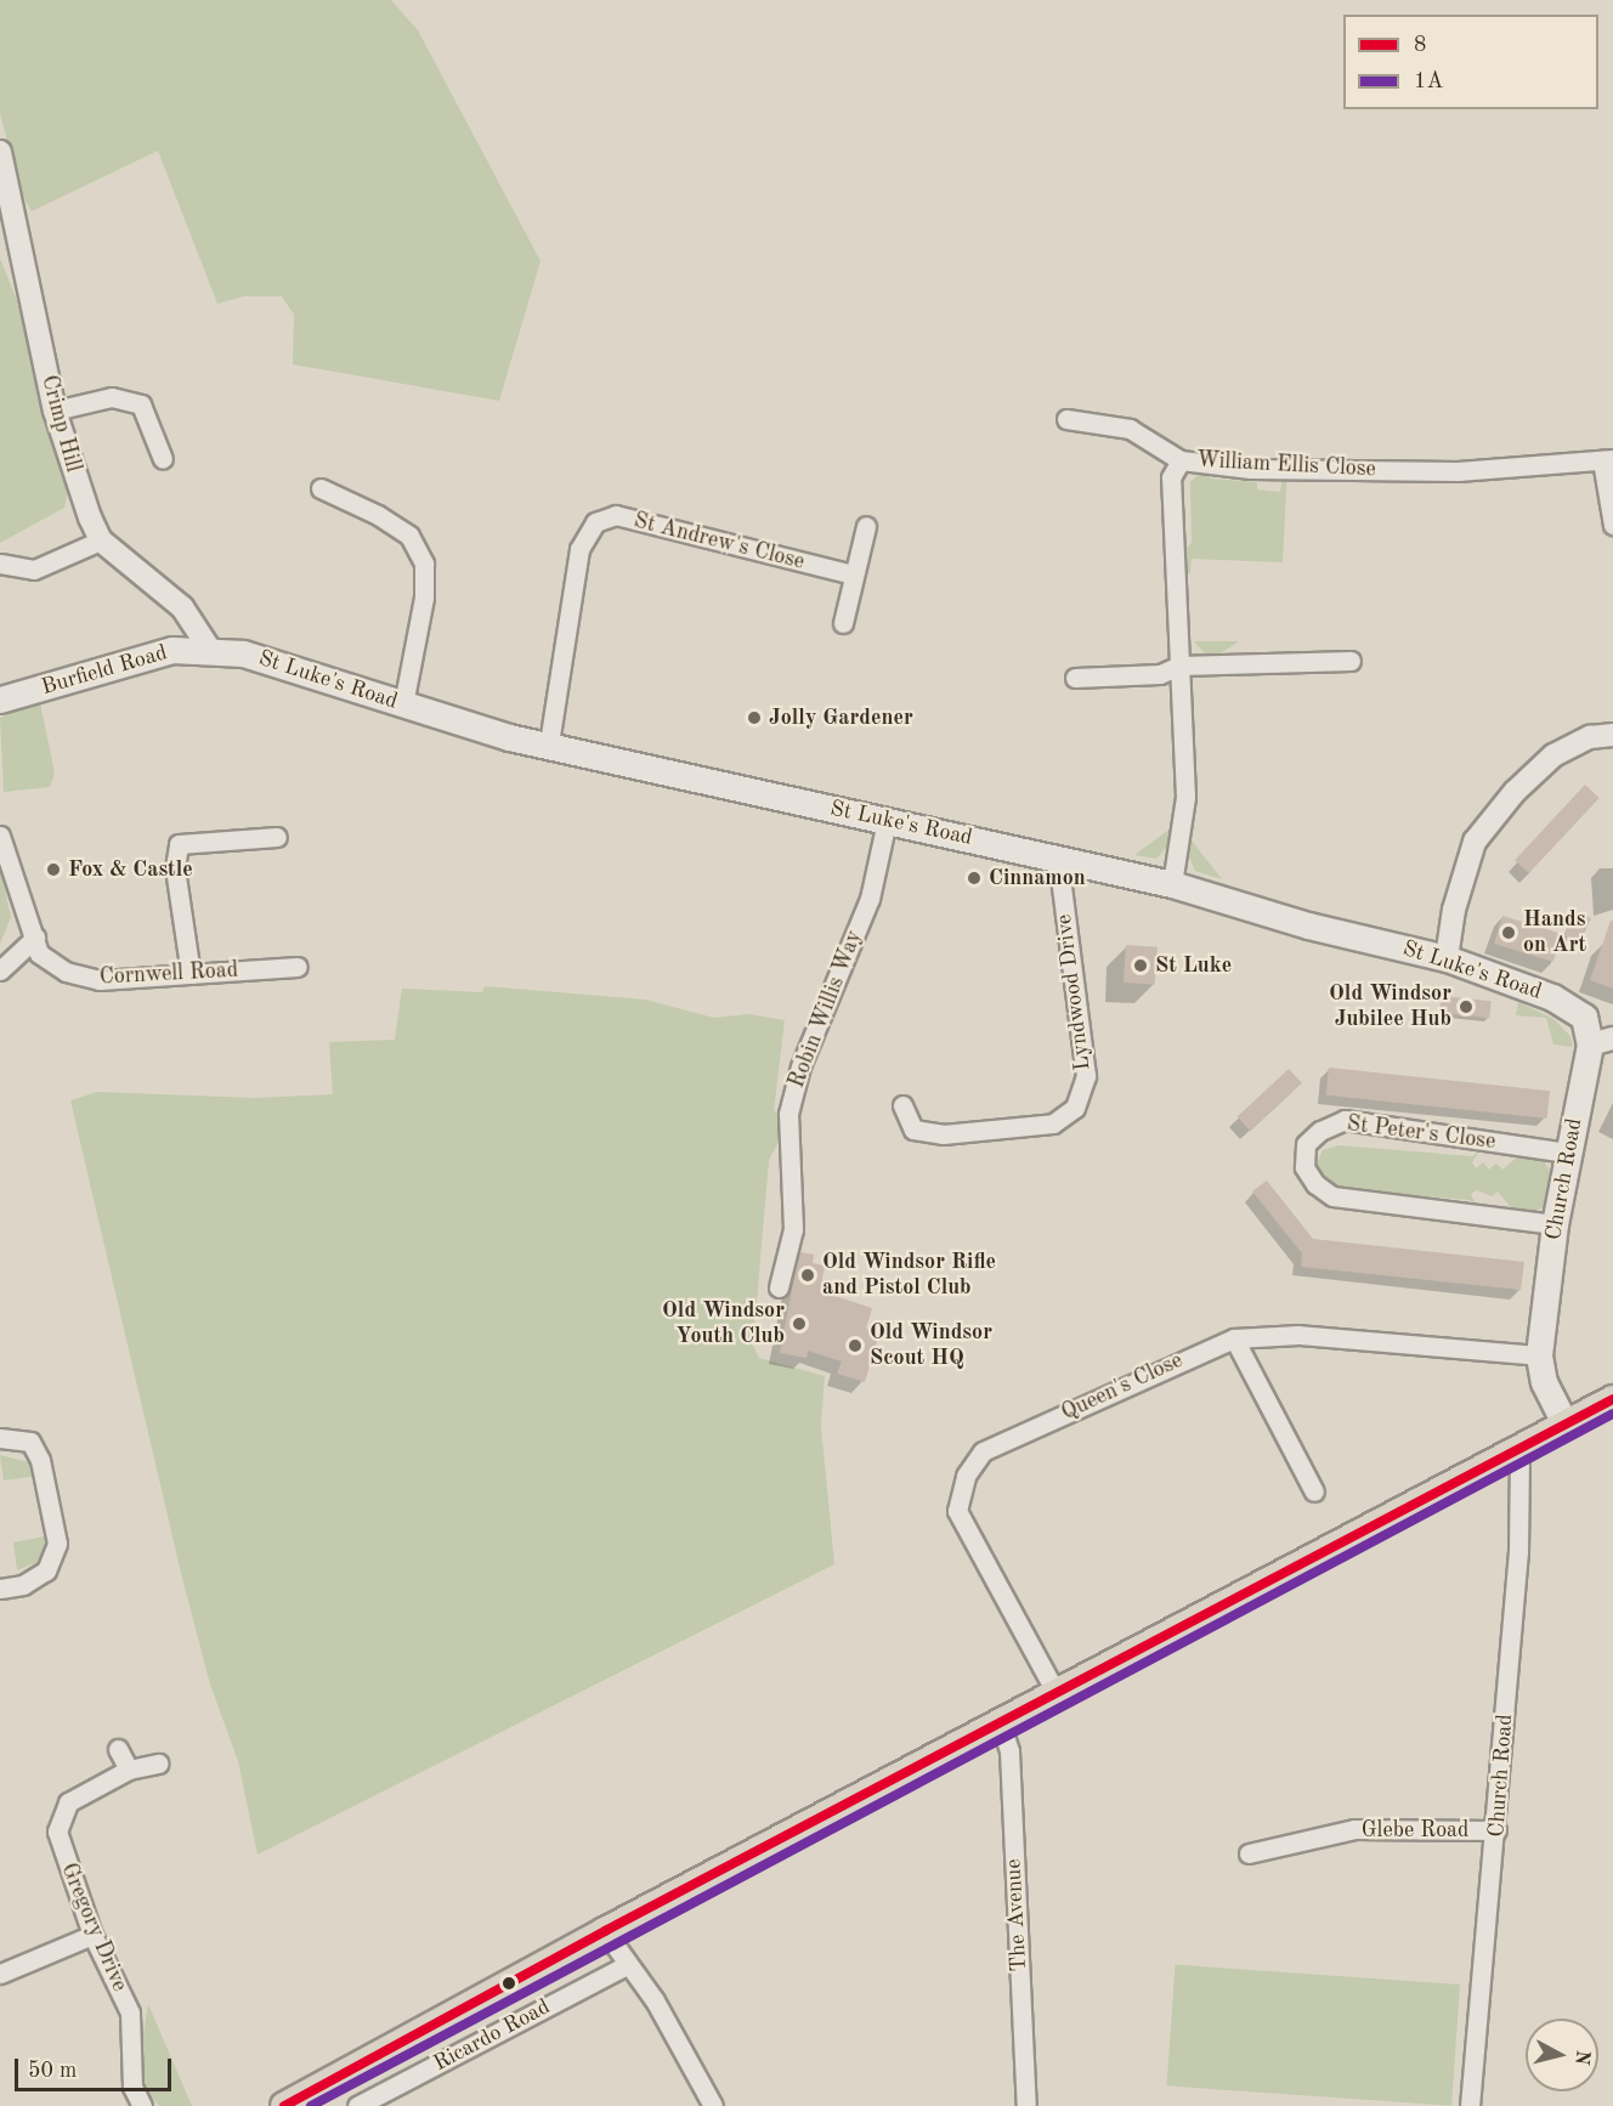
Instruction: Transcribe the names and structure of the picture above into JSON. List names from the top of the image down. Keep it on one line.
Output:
{"streets":{"main road":["Burfield Road","St Luke's Road","Church Road"],"street":["Crimp Hill","William Ellis Close","St Andrew's Close","Cornwell Road","Lyndwood Drive","Robin Willis Way","St Peter's Close","Queen's Close","Glebe Road","The Avenue","Gregory Drive","Ricardo Road"]},"crossings":[["Crimp Hill","Burfield Road"],["Crimp Hill","St Luke's Road"],["William Ellis Close","St Luke's Road"],["St Andrew's Close","St Luke's Road"],["Burfield Road","St Luke's Road"],["St Luke's Road","Lyndwood Drive"],["St Luke's Road","Robin Willis Way"],["St Luke's Road","Church Road"],["St Peter's Close","Church Road"],["Church Road","Queen's Close"],["Church Road","Glebe Road"]],"places":["Jolly Gardener","Fox & Castle","Cinnamon","Hands on Art","St Luke","Old Windsor Jubilee Hub","Old Windsor Rifle and Pistol Club","Old Windsor Youth Club","Old Windsor Scout HQ"],"lines":["transit line 8","transit line 1A"],"legend":["8","1A"],"scale_bar":"50 m","north":"right"}
